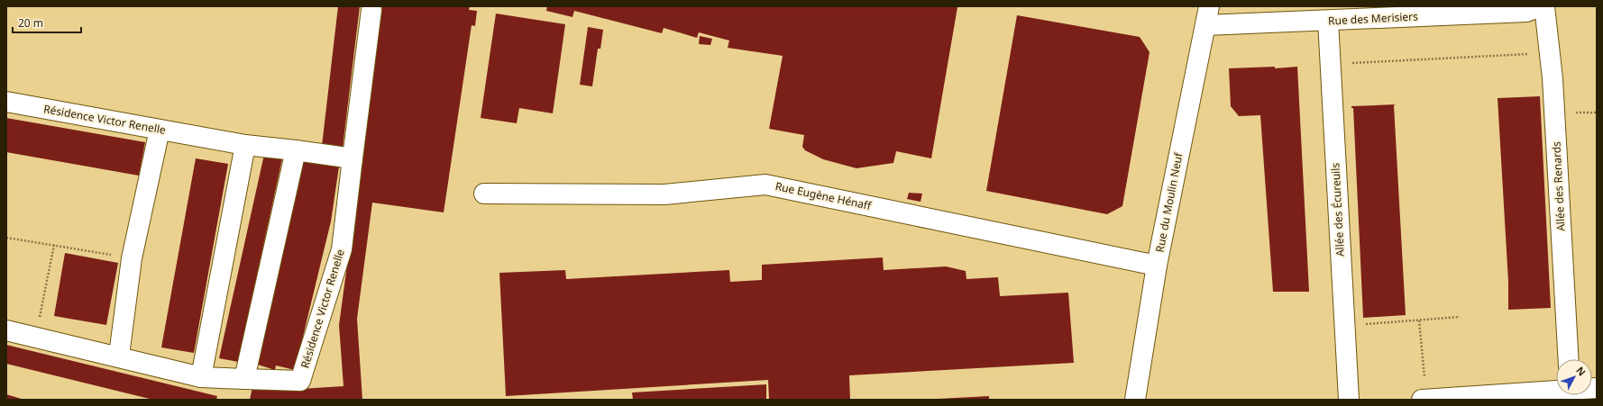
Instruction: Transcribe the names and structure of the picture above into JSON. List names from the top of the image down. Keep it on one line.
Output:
{"streets":{"street":["Rue des Merisiers","Résidence Victor Renelle","Allée des Renards","Rue Eugène Hénaff","Rue du Moulin Neuf","Allée des Écureuils"]},"crossings":[["Rue des Merisiers","Rue du Moulin Neuf"],["Rue des Merisiers","Allée des Écureuils"],["Rue Eugène Hénaff","Rue du Moulin Neuf"]],"scale_bar":"20 m","north":"top right"}
